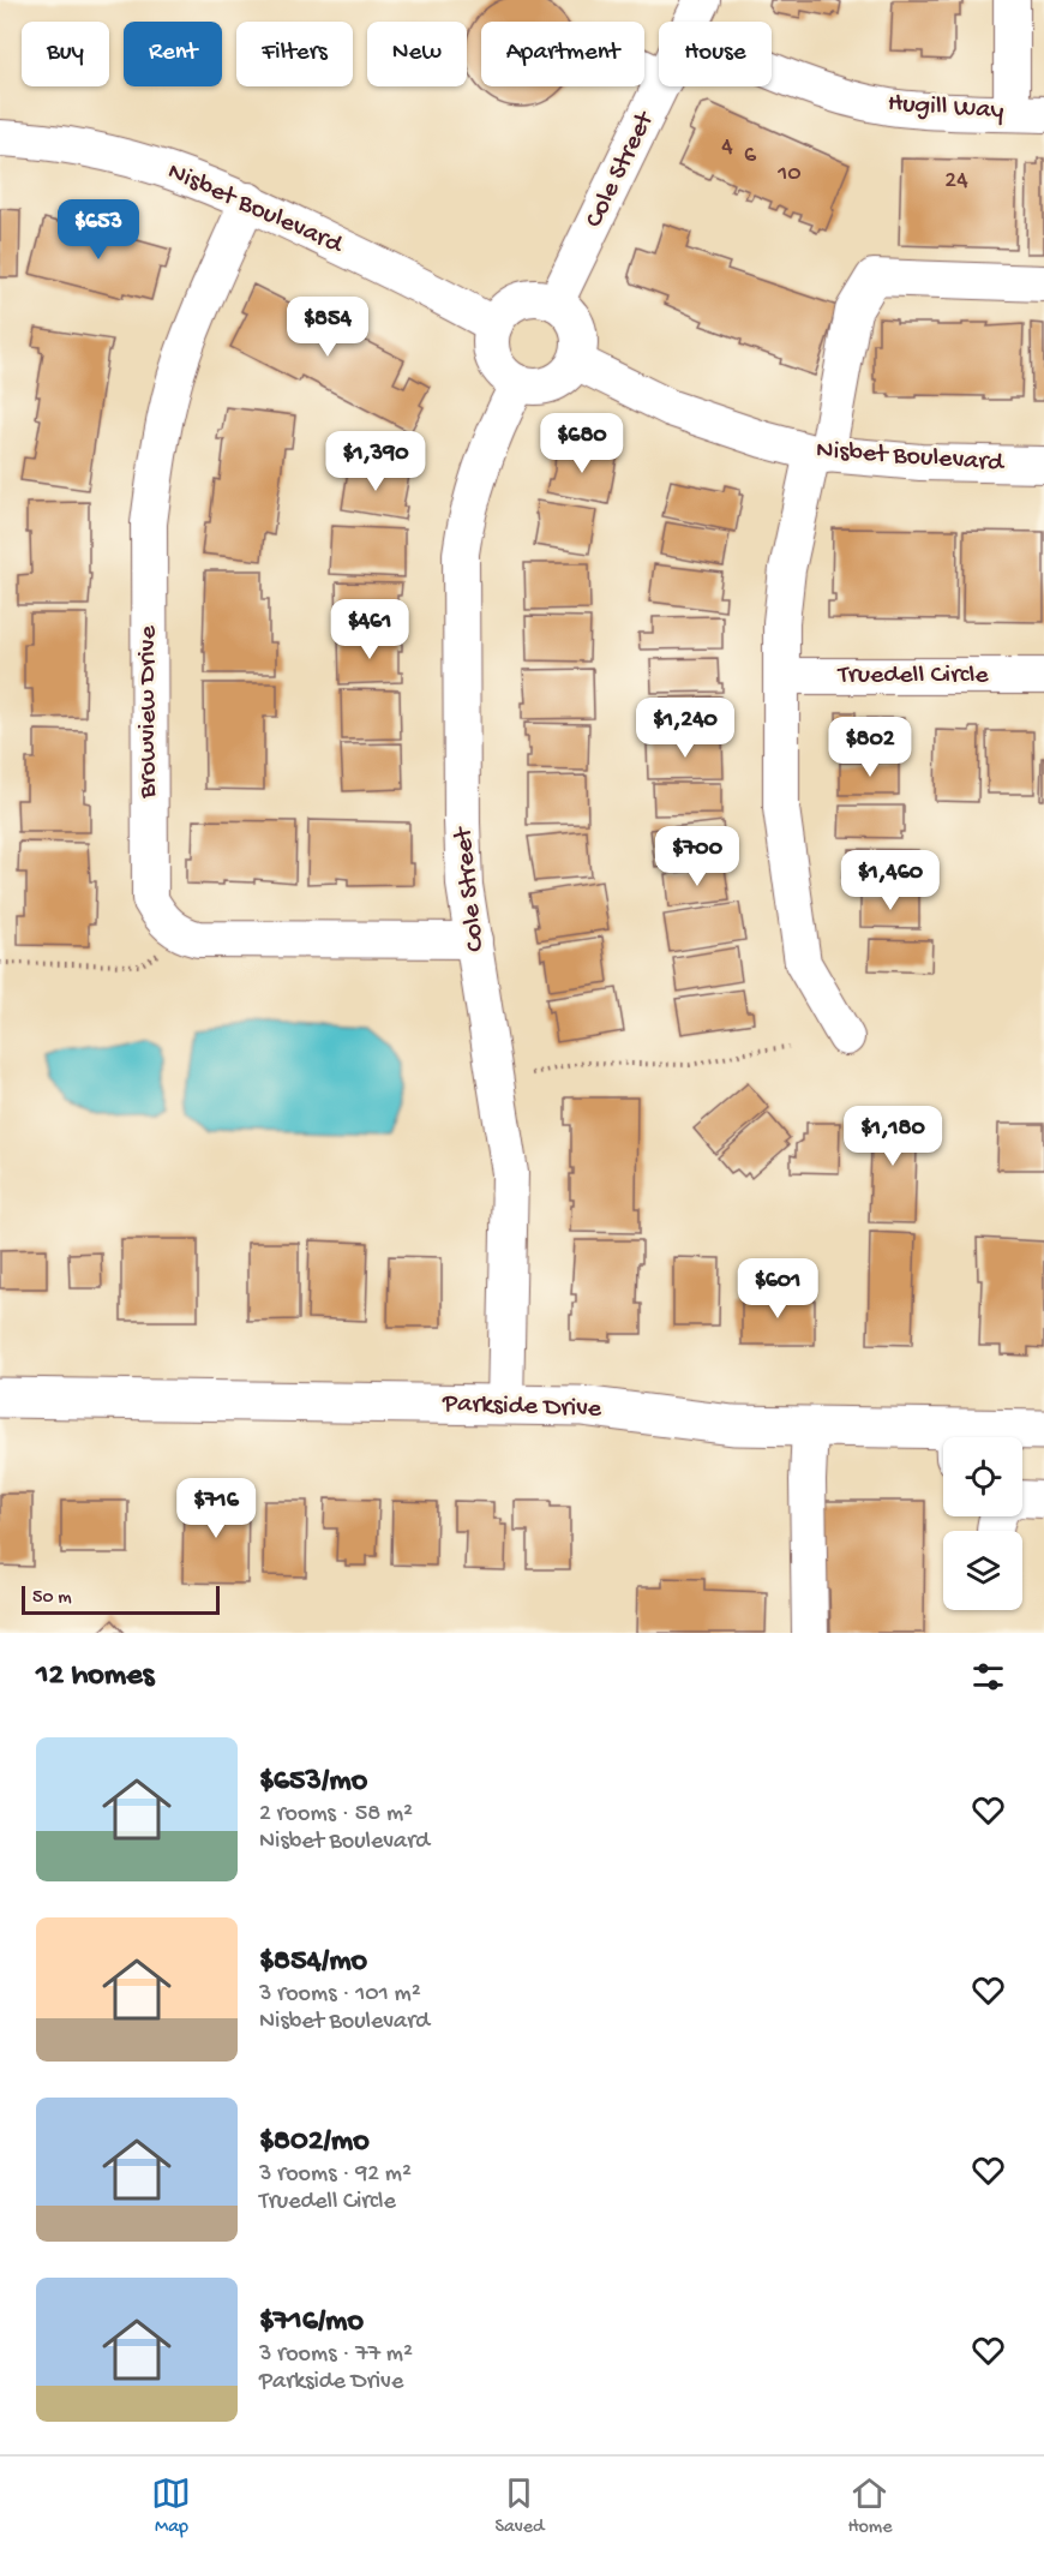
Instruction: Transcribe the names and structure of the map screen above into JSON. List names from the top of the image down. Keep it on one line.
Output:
{"streets":{"main road":["Parkside Drive"],"street":["Hugill Way","Cole Street","Nisbet Boulevard","Truedell Circle","Browview Drive"]},"crossings":[["Cole Street","Nisbet Boulevard"],["Cole Street","Browview Drive"],["Cole Street","Parkside Drive"],["Nisbet Boulevard","Browview Drive"]],"house_numbers":["4","6","10","24"],"scale_bar":"50 m","page":{"chip":["Buy","Rent","Filters","New","Apartment","House"],"price":["$653","$854","$680","$1,390","$461","$1,240","$802","$700","$1,460","$1,180","$601","$716"],"scale":"50 m","heading":"12 homes","list":[{"name":"$653/mo","note":"2 rooms · 58 m² · Nisbet Boulevard"},{"name":"$854/mo","note":"3 rooms · 101 m² · Nisbet Boulevard"},{"name":"$802/mo","note":"3 rooms · 92 m² · Truedell Circle"},{"name":"$716/mo","note":"3 rooms · 77 m² · Parkside Drive"}],"tabs":["Map","Saved","Home"]}}
